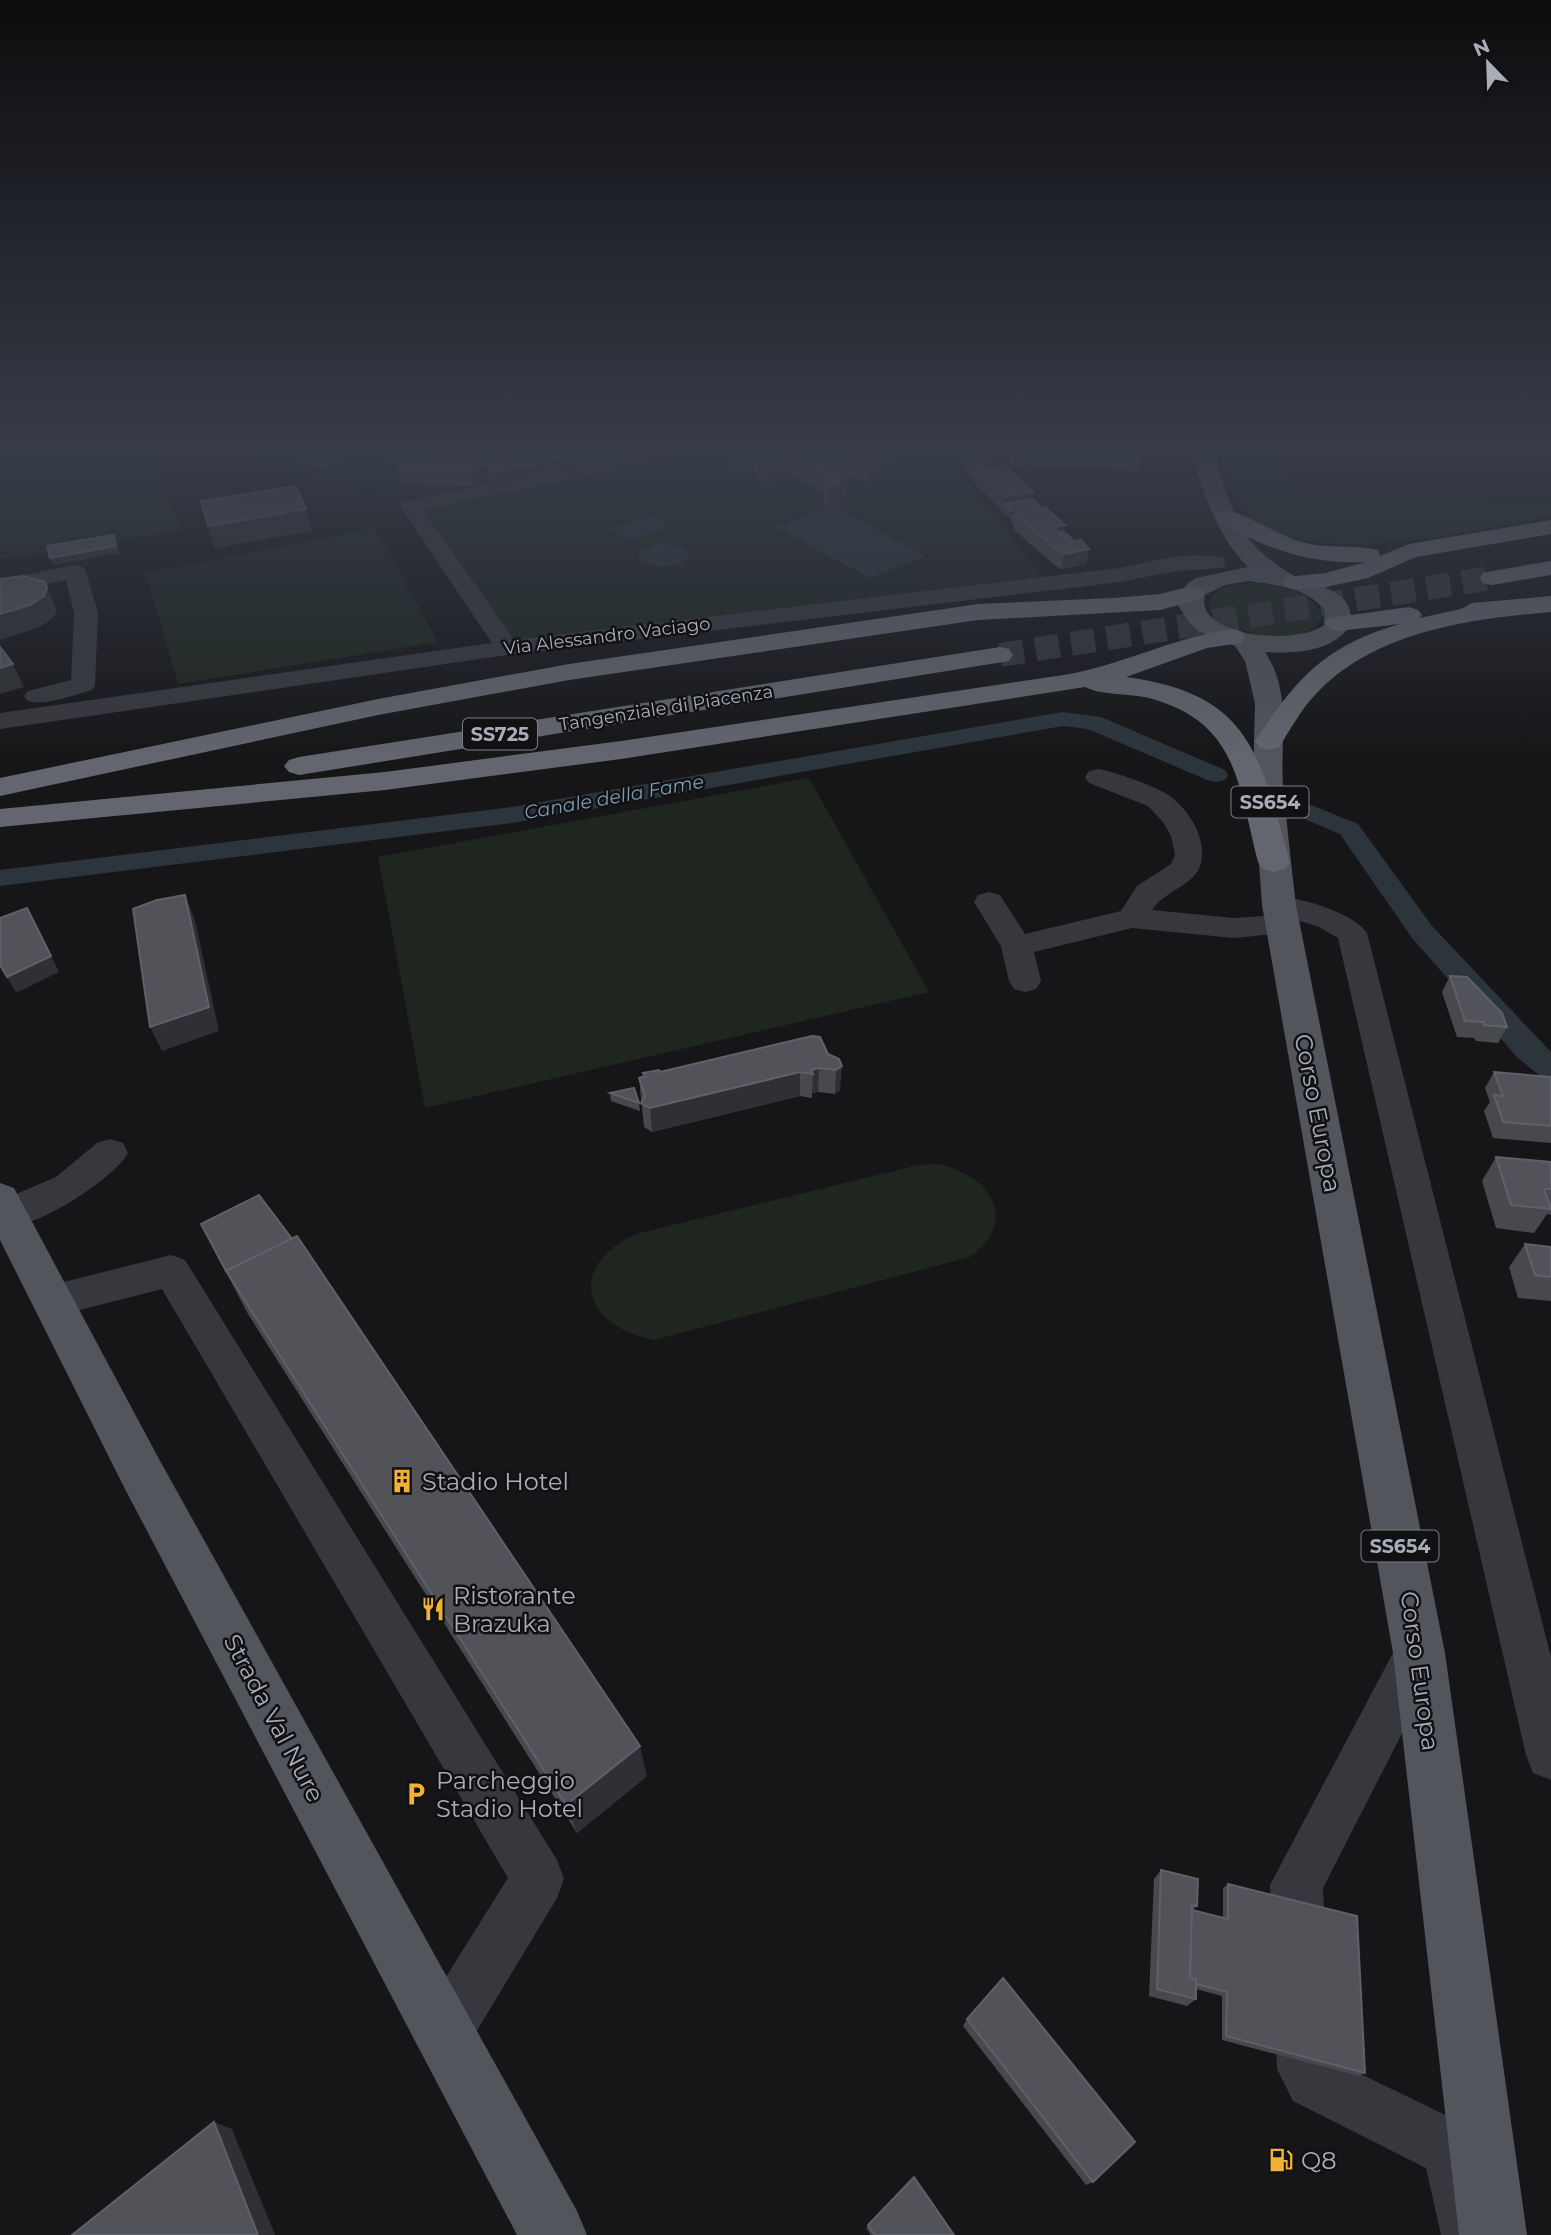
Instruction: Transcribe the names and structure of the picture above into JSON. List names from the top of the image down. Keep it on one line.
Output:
{"streets":{"highway":["Tangenziale di Piacenza","SS725"],"main road":["SS654","Corso Europa","Strada Val Nure"],"street":["Via Alessandro Vaciago"]},"crossings":[["Via Alessandro Vaciago","SS654"],["SS654","Corso Europa"]],"water":["Canale della Fame"],"places":{"building":["Stadio Hotel"],"restaurant":["Ristorante Brazuka"],"parking":["Parcheggio Stadio Hotel"],"fuel station":["Q8"]},"north":"top left"}
